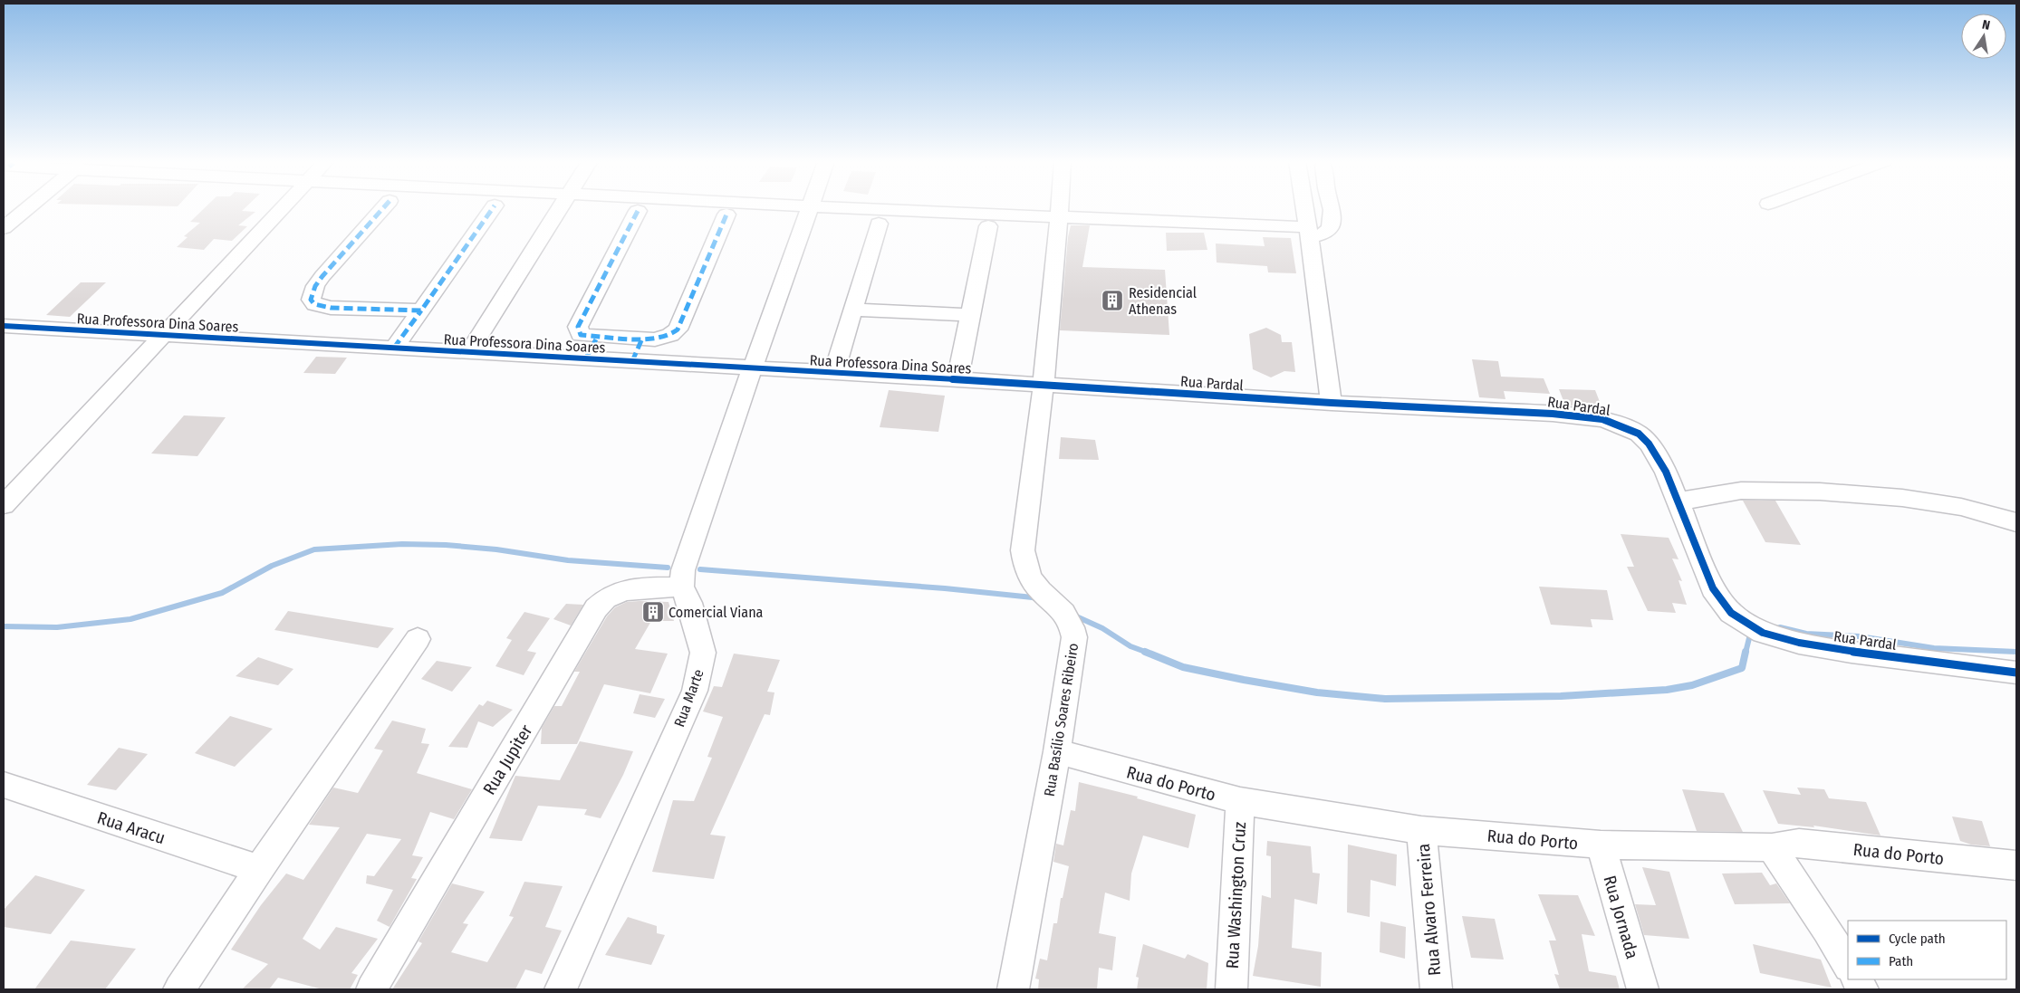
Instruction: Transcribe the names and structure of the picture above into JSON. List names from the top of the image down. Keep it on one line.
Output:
{"streets":{"street":["Rua Professora Dina Soares","Rua Pardal","Rua Marte","Rua Basílio Soares Ribeiro","Rua Jupiter","Rua do Porto","Rua Aracu","Rua Washington Cruz","Rua Alvaro Ferreira","Rua Jornada"]},"crossings":[["Rua Professora Dina Soares","Rua Pardal"],["Rua Professora Dina Soares","Rua Marte"],["Rua Professora Dina Soares","Rua Basílio Soares Ribeiro"],["Rua Pardal","Rua Basílio Soares Ribeiro"],["Rua Marte","Rua Jupiter"],["Rua Basílio Soares Ribeiro","Rua do Porto"],["Rua do Porto","Rua Washington Cruz"],["Rua do Porto","Rua Alvaro Ferreira"],["Rua do Porto","Rua Jornada"]],"places":{"building":["Residencial Athenas","Comercial Viana"]},"legend":["Cycle path","Path"],"north":"top"}
